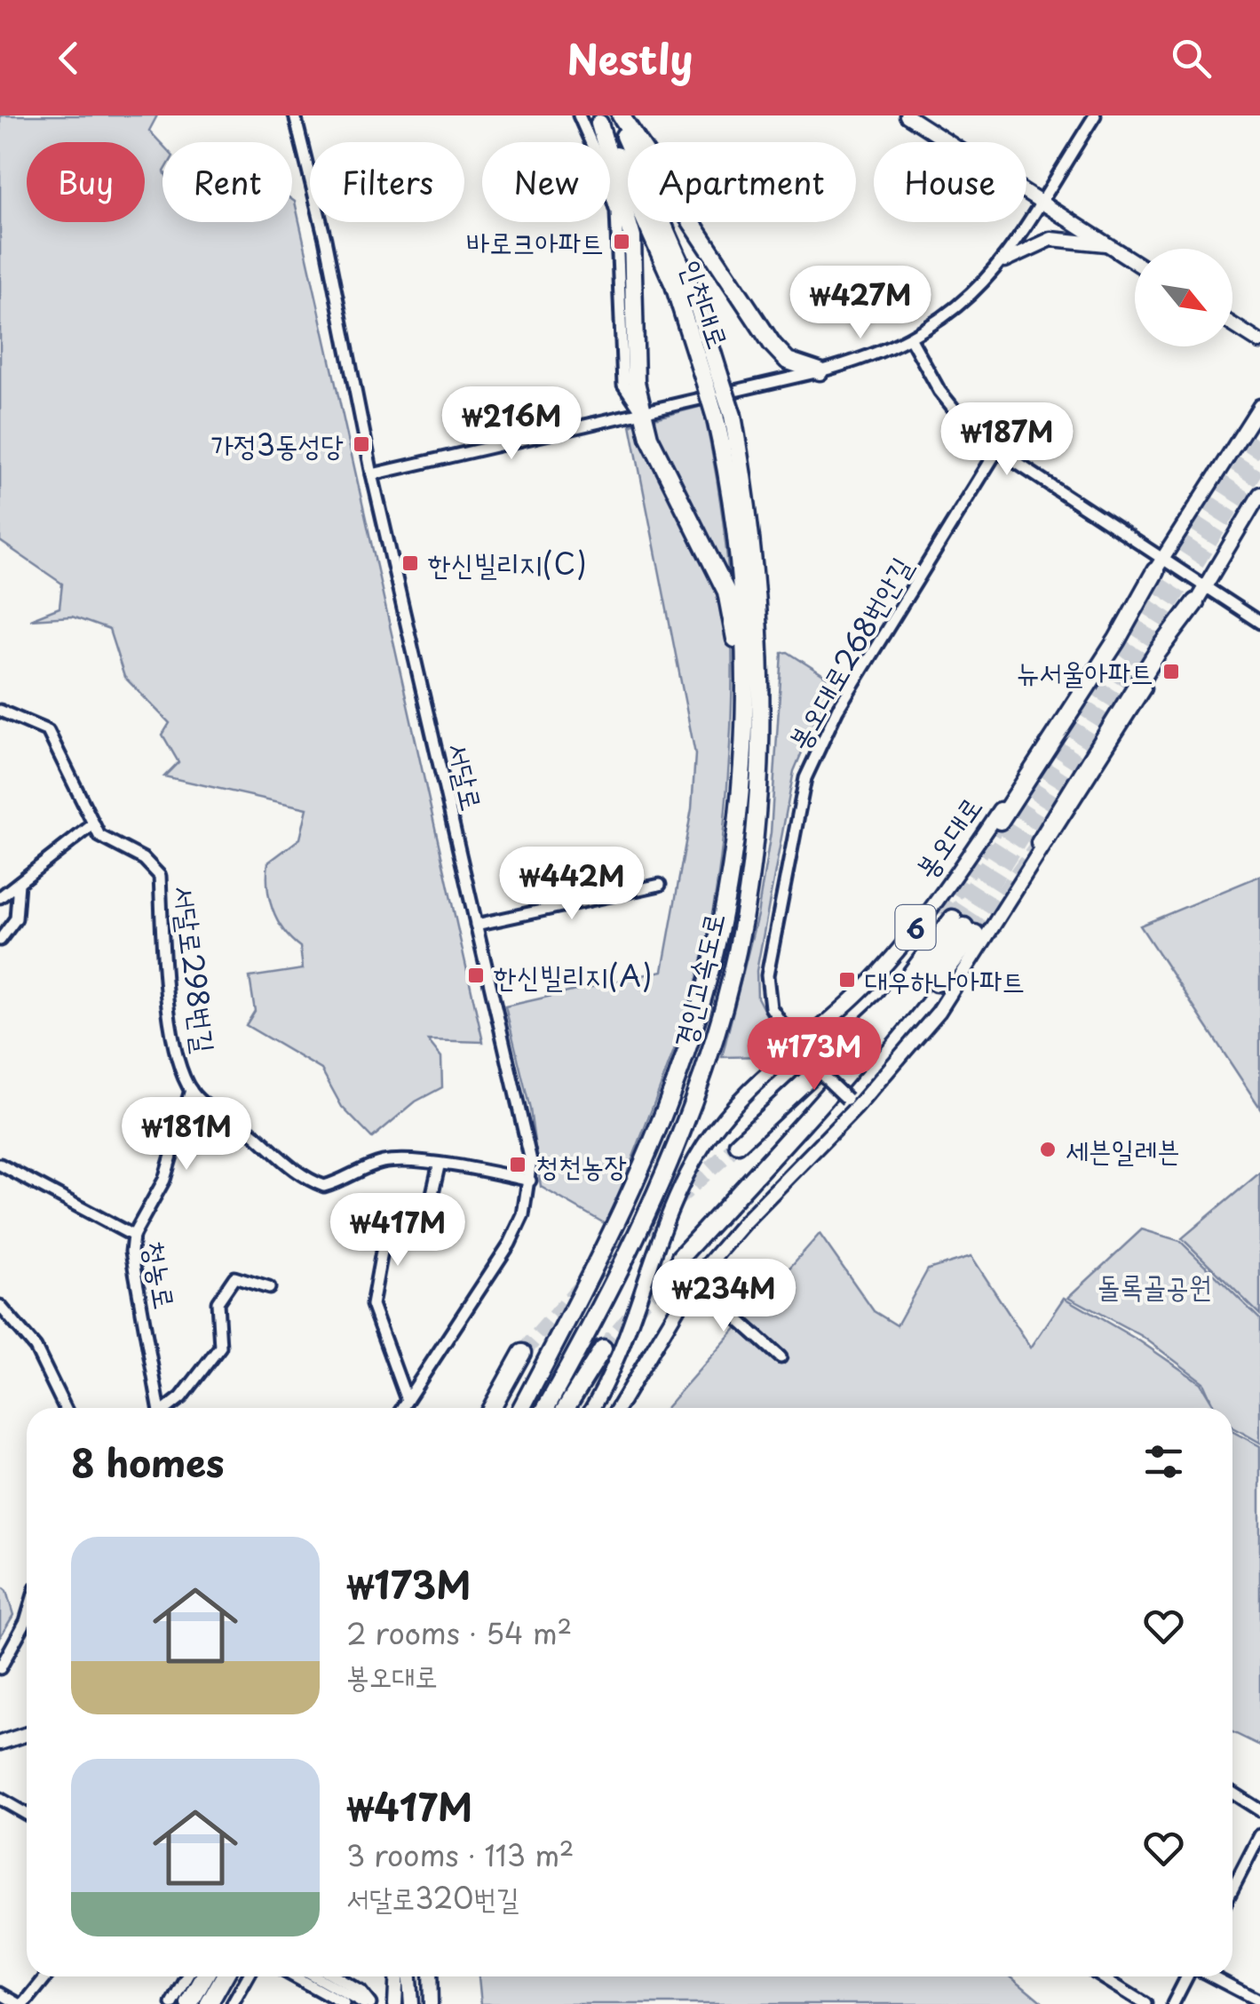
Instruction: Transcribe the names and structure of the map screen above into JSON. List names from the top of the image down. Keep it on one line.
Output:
{"streets":{"highway":["인천대로","경인고속도로"],"main road":["봉오대로","6"],"street":["봉오대로268번안길","서달로","서달로298번길","청농로"]},"crossings":[["인천대로","경인고속도로"],["봉오대로268번안길","봉오대로"],["봉오대로268번안길","6"],["서달로","서달로298번길"]],"parks":["돌록골공원"],"places":{"transit":["바로크아파트","가정3동성당","한신빌리지(C)","뉴서울아파트","한신빌리지(A)","대우하나아파트","청천농장"],"other":["세븐일레븐"]},"north":"bottom right","page":{"header":"Nestly","chip":["Buy","Rent","Filters","New","Apartment","House"],"price":["₩427M","₩216M","₩187M","₩442M","₩173M","₩181M","₩417M","₩234M"],"heading":"8 homes","list":[{"name":"₩173M","note":"2 rooms · 54 m² · 봉오대로"},{"name":"₩417M","note":"3 rooms · 113 m² · 서달로320번길"}]}}
